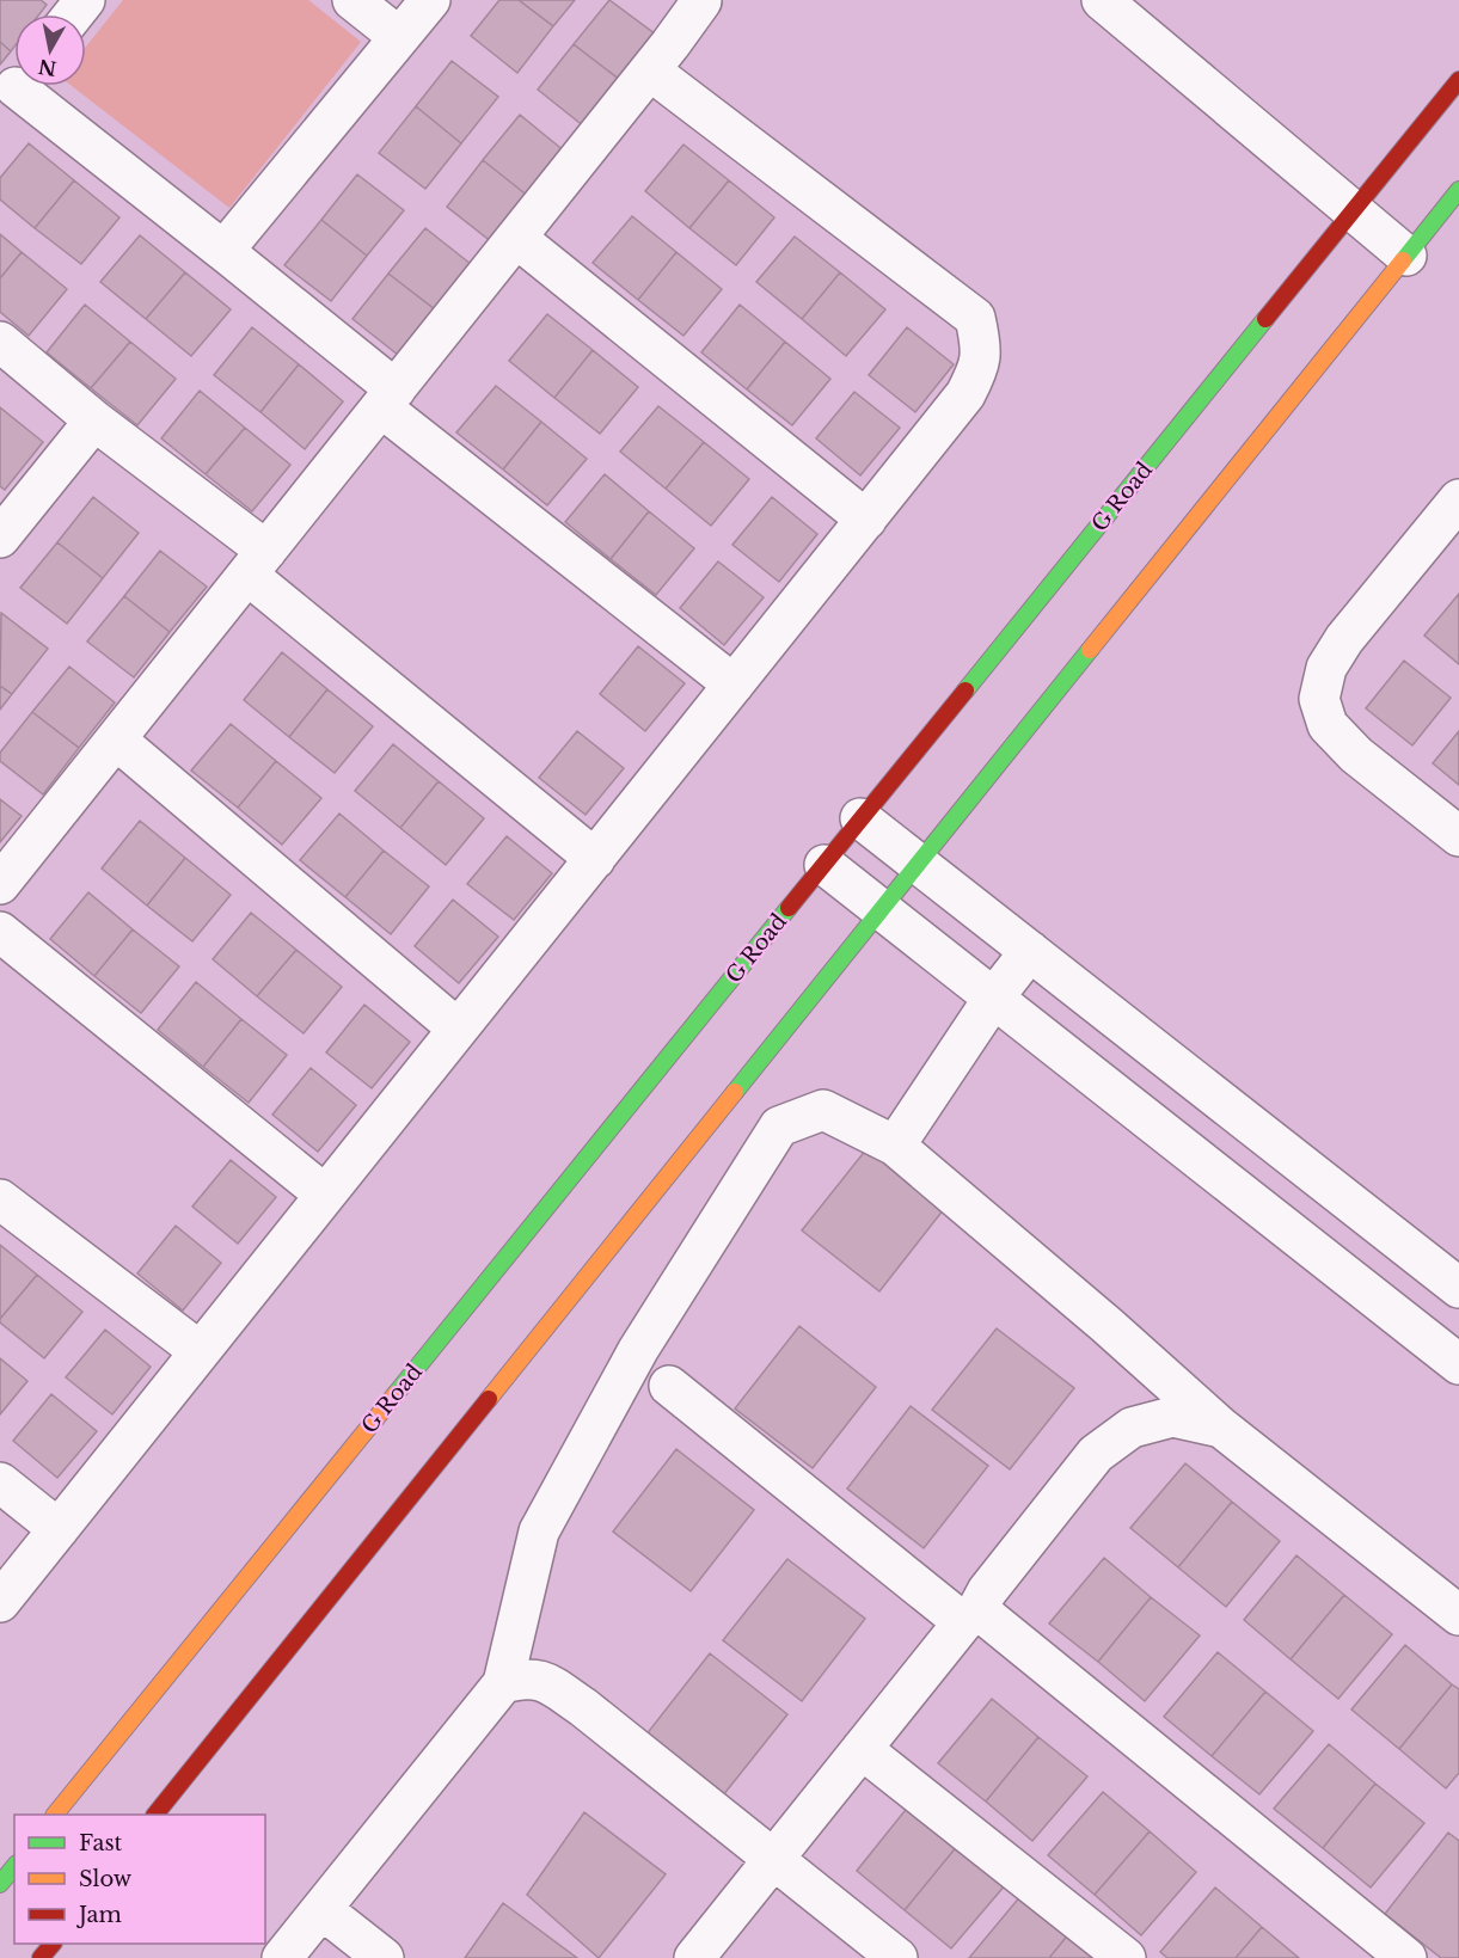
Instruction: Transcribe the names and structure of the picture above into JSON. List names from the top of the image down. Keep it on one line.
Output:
{"streets":{"street":["G Road"]},"legend":["Fast","Slow","Jam"],"north":"bottom"}
